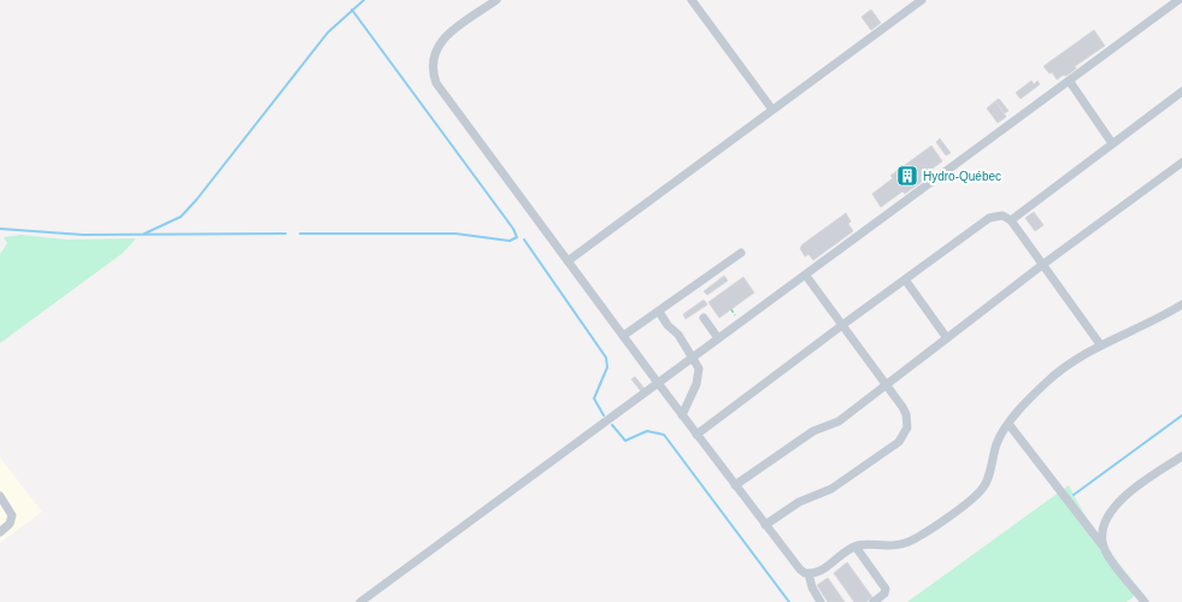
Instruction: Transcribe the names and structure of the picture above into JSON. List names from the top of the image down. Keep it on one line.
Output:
{"places":{"building":["Hydro-Québec"]}}
